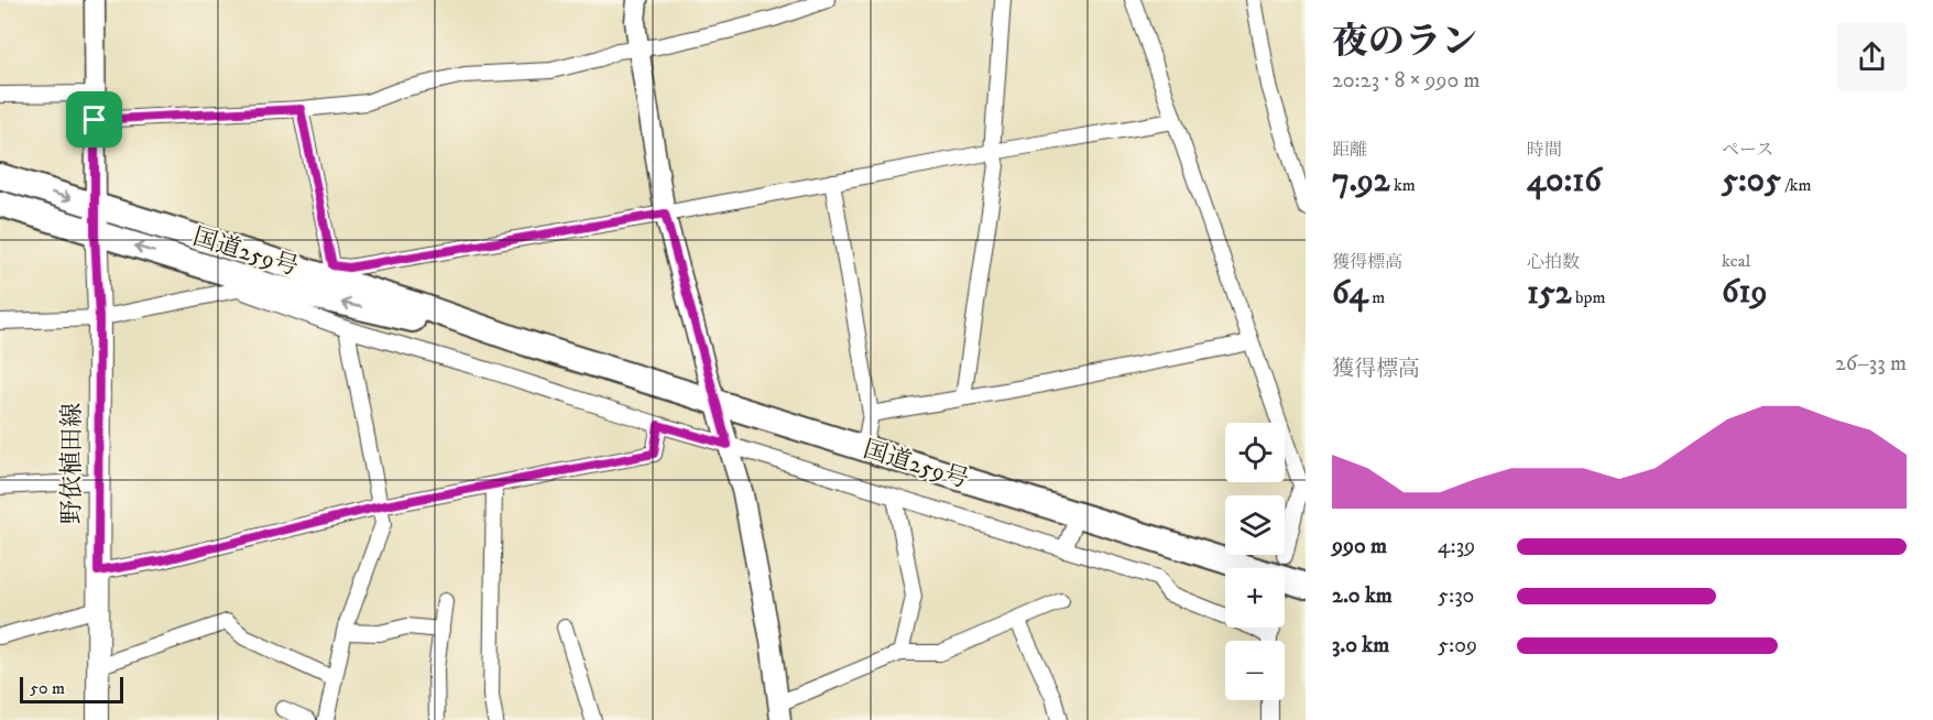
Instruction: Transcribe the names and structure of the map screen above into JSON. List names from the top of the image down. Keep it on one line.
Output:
{"streets":{"highway":["国道259号"],"main road":["野依植田線"]},"crossings":[["国道259号","野依植田線"]],"scale_bar":"50 m","page":{"heading":["夜のラン","20:23 · 8 × 990 m"],"stats":[["距離","7.92 km"],["時間","40:16"],["ペース","5:05 /km"],["獲得標高","64 m"],["心拍数","152 bpm"],["kcal","619"]],"chart":["獲得標高","26–33 m"],"map_buttons":["+","−"],"list":[{"name":"990 m","note":"4:39"},{"name":"2.0 km","note":"5:30"},{"name":"3.0 km","note":"5:09"}],"scale":"50 m"}}
